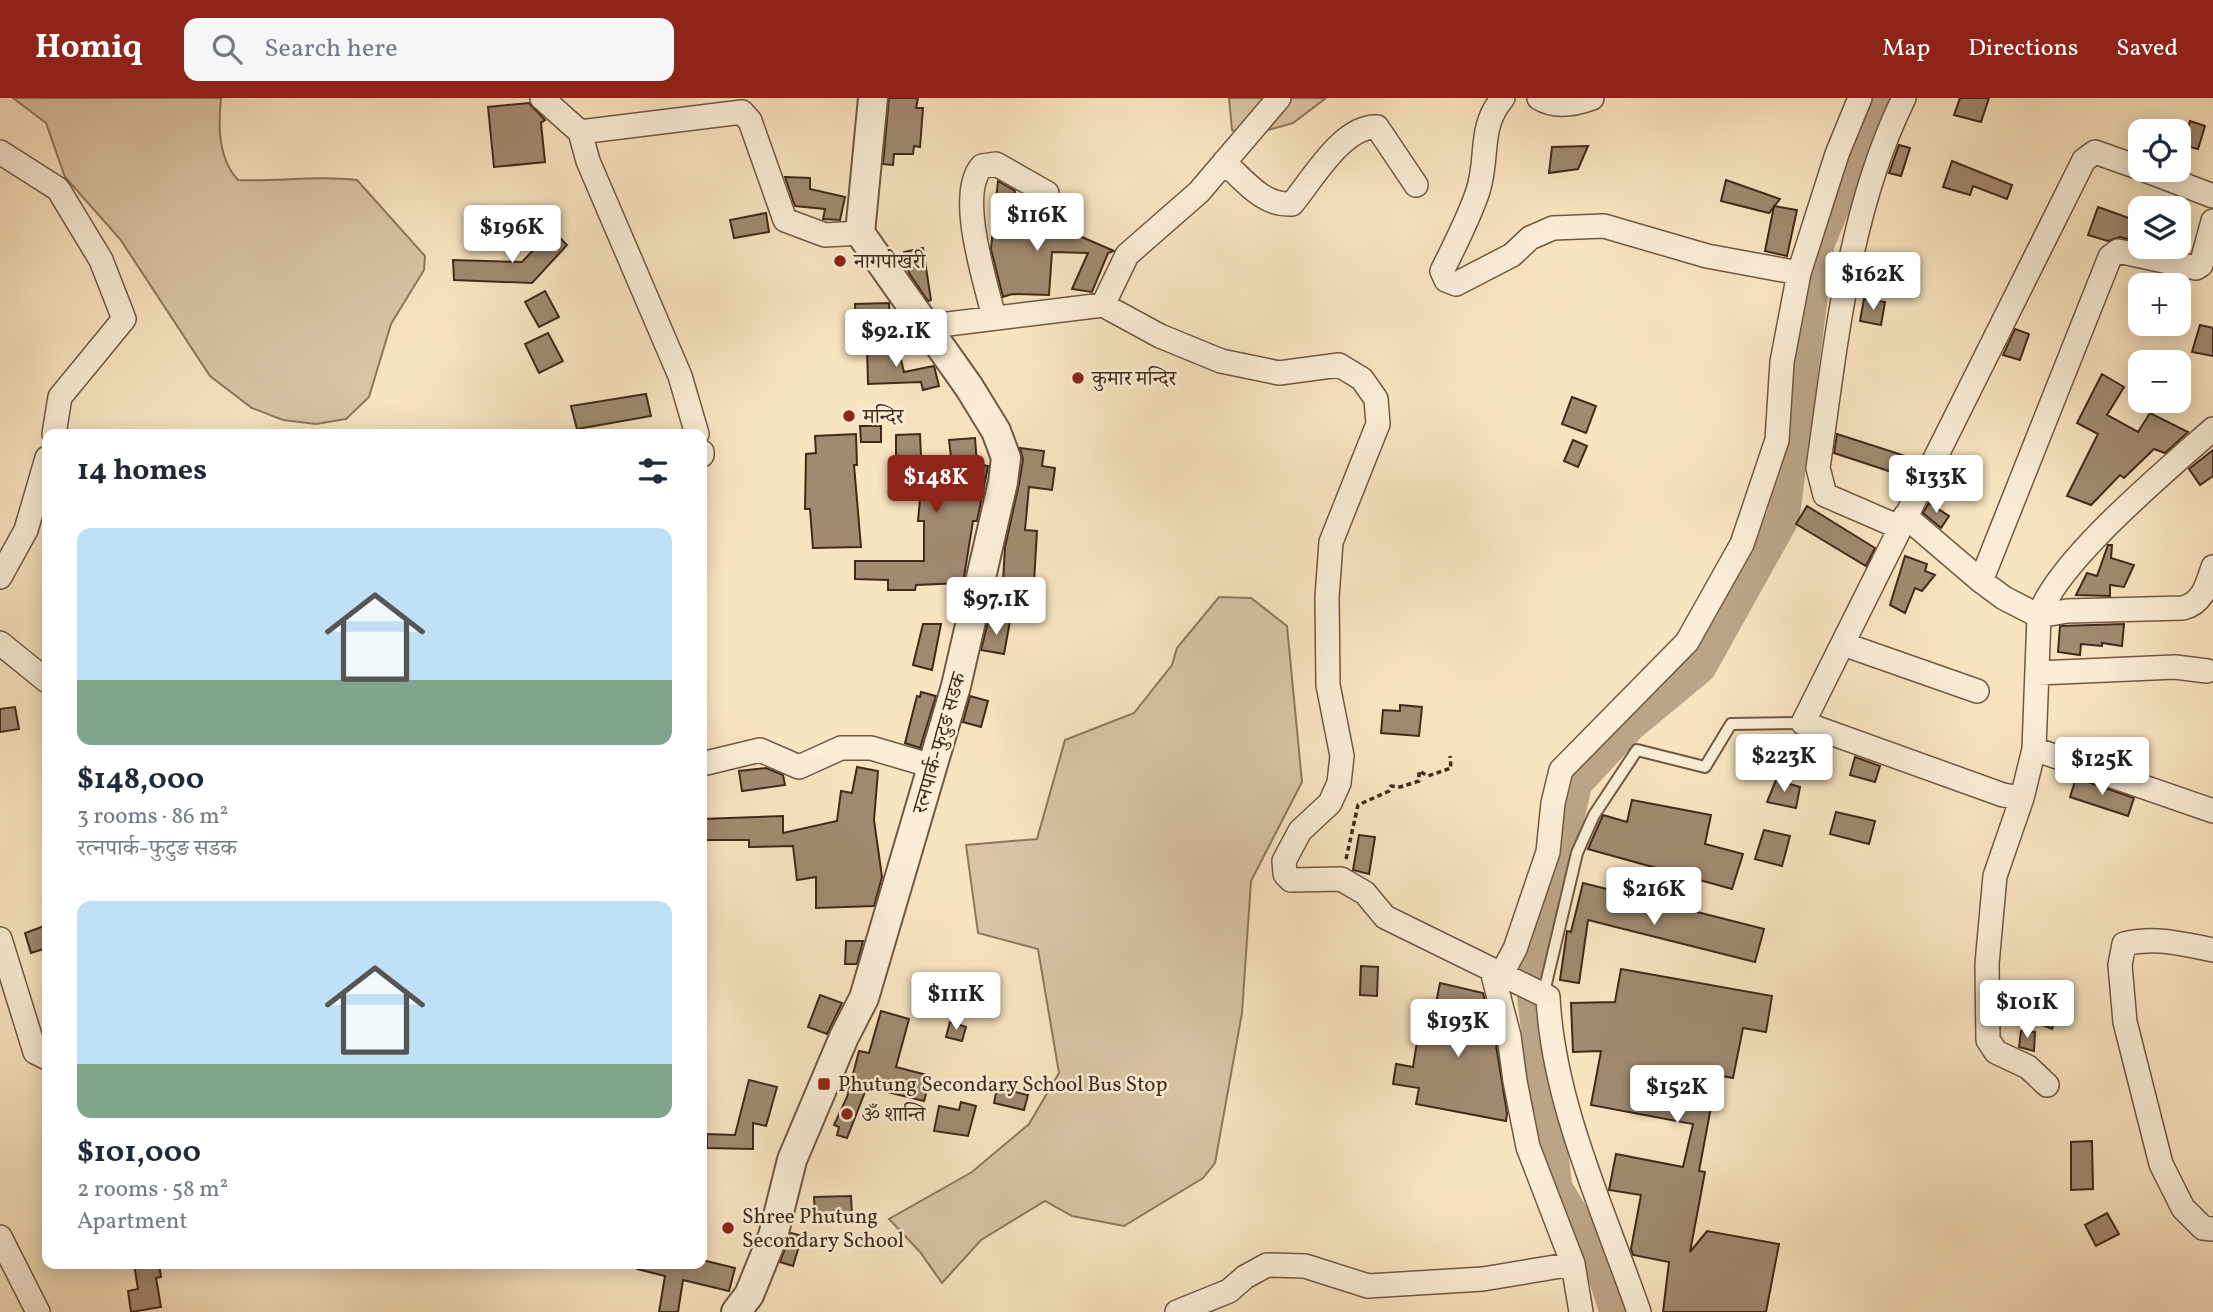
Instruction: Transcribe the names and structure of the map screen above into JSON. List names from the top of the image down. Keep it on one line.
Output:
{"streets":{"street":["रत्नपार्क-फुटुङ सडक"]},"places":{"other":["नागपोखरी","कुमार मन्दिर","मन्दिर","ॐ शान्ति","Shree Phutung Secondary School"],"transit":["Phutung Secondary School Bus Stop"]},"page":{"header":"Homiq","search":"Search here","nav":["Map","Directions","Saved"],"map_buttons":["+","−"],"price":["$116K","$196K","$162K","$92.1K","$148K","$133K","$97.1K","$223K","$125K","$216K","$111K","$101K","$193K","$152K"],"heading":"14 homes","list":[{"name":"$148,000","note":"3 rooms · 86 m² · रत्नपार्क-फुटुङ सडक"},{"name":"$101,000","note":"2 rooms · 58 m² · Apartment"}]}}
